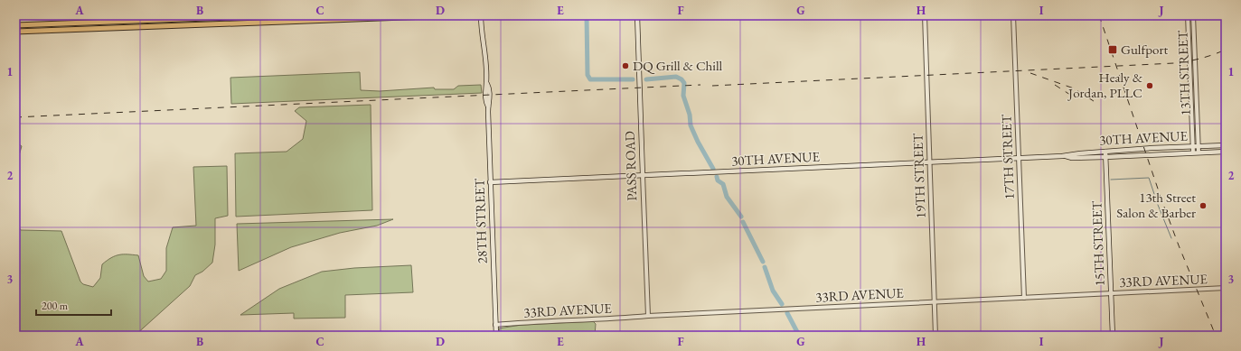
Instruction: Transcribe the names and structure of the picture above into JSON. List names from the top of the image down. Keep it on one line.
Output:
{"streets":{"main road":["30TH AVENUE","PASS ROAD","28TH STREET","15TH STREET"],"street":["13TH STREET","17TH STREET","19TH STREET","33RD AVENUE"]},"crossings":[["13TH STREET","30TH AVENUE"],["30TH AVENUE","17TH STREET"],["30TH AVENUE","PASS ROAD"],["30TH AVENUE","19TH STREET"],["30TH AVENUE","28TH STREET"],["30TH AVENUE","15TH STREET"],["17TH STREET","33RD AVENUE"],["PASS ROAD","33RD AVENUE"],["19TH STREET","33RD AVENUE"],["28TH STREET","33RD AVENUE"],["15TH STREET","33RD AVENUE"]],"places":{"transit":["Gulfport"],"other":["DQ Grill & Chill","Healy & Jordan, PLLC","13th Street Salon & Barber"]},"scale_bar":"200 m","grid":{"columns":["A","B","C","D","E","F","G","H","I","J"],"rows":["1","2","3"]}}
